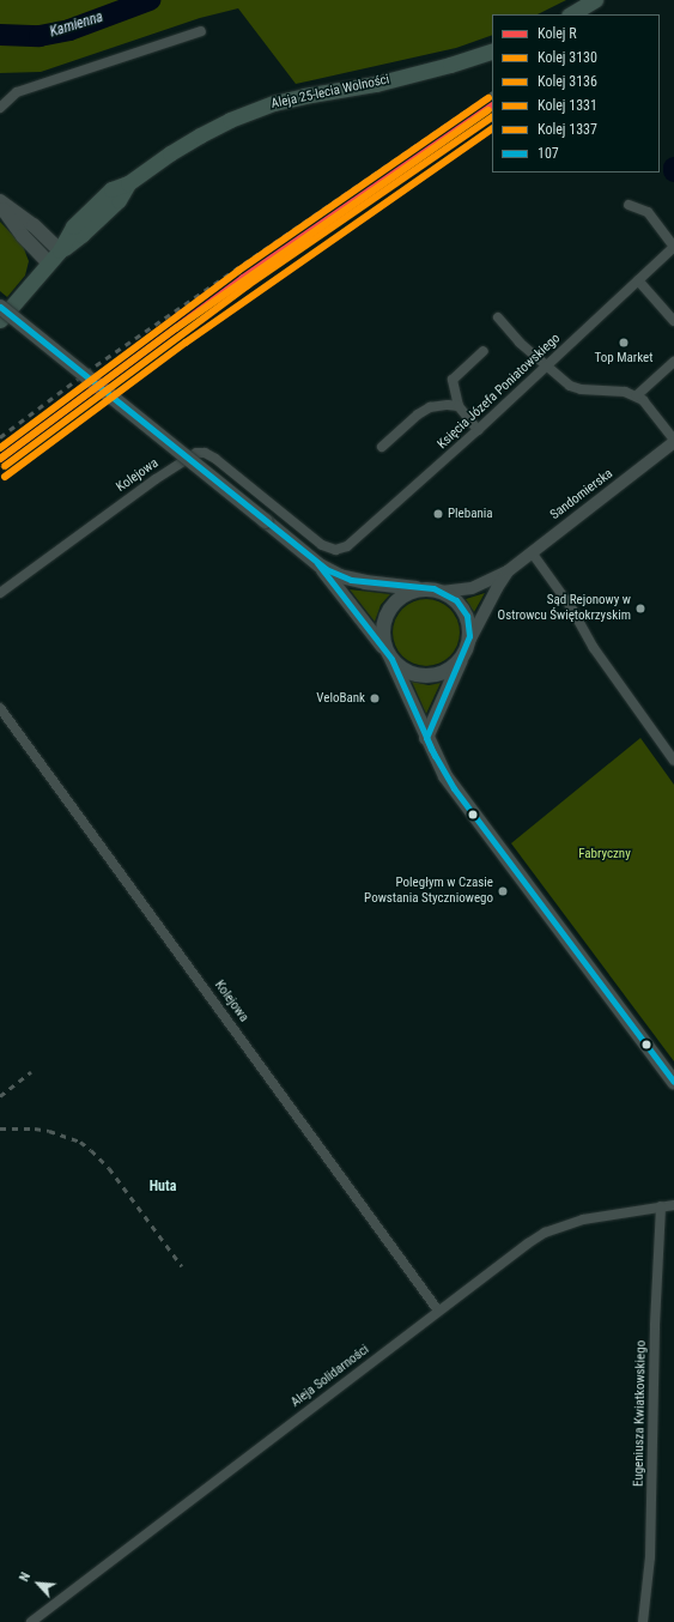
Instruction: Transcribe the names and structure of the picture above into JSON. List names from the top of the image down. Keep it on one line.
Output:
{"streets":{"main road":["Aleja 25-lecia Wolności"],"street":["Księcia Józefa Poniatowskiego","Kolejowa","Sandomierska","Aleja Solidarności","Eugeniusza Kwiatkowskiego"]},"crossings":[["Księcia Józefa Poniatowskiego","Kolejowa"],["Kolejowa","Aleja Solidarności"],["Aleja Solidarności","Eugeniusza Kwiatkowskiego"]],"districts":["Huta"],"water":["Kamienna"],"parks":["Fabryczny"],"places":["Top Market","Plebania","Sąd Rejonowy w Ostrowcu Świętokrzyskim","VeloBank","Poległym w Czasie Powstania Styczniowego"],"lines":["rail line 3136","rail line R","rail line 1337","rail line 3130","rail line 1331","transit line 107"],"legend":["Kolej R","Kolej 3130","Kolej 3136","Kolej 1331","Kolej 1337","107"],"north":"top left"}
